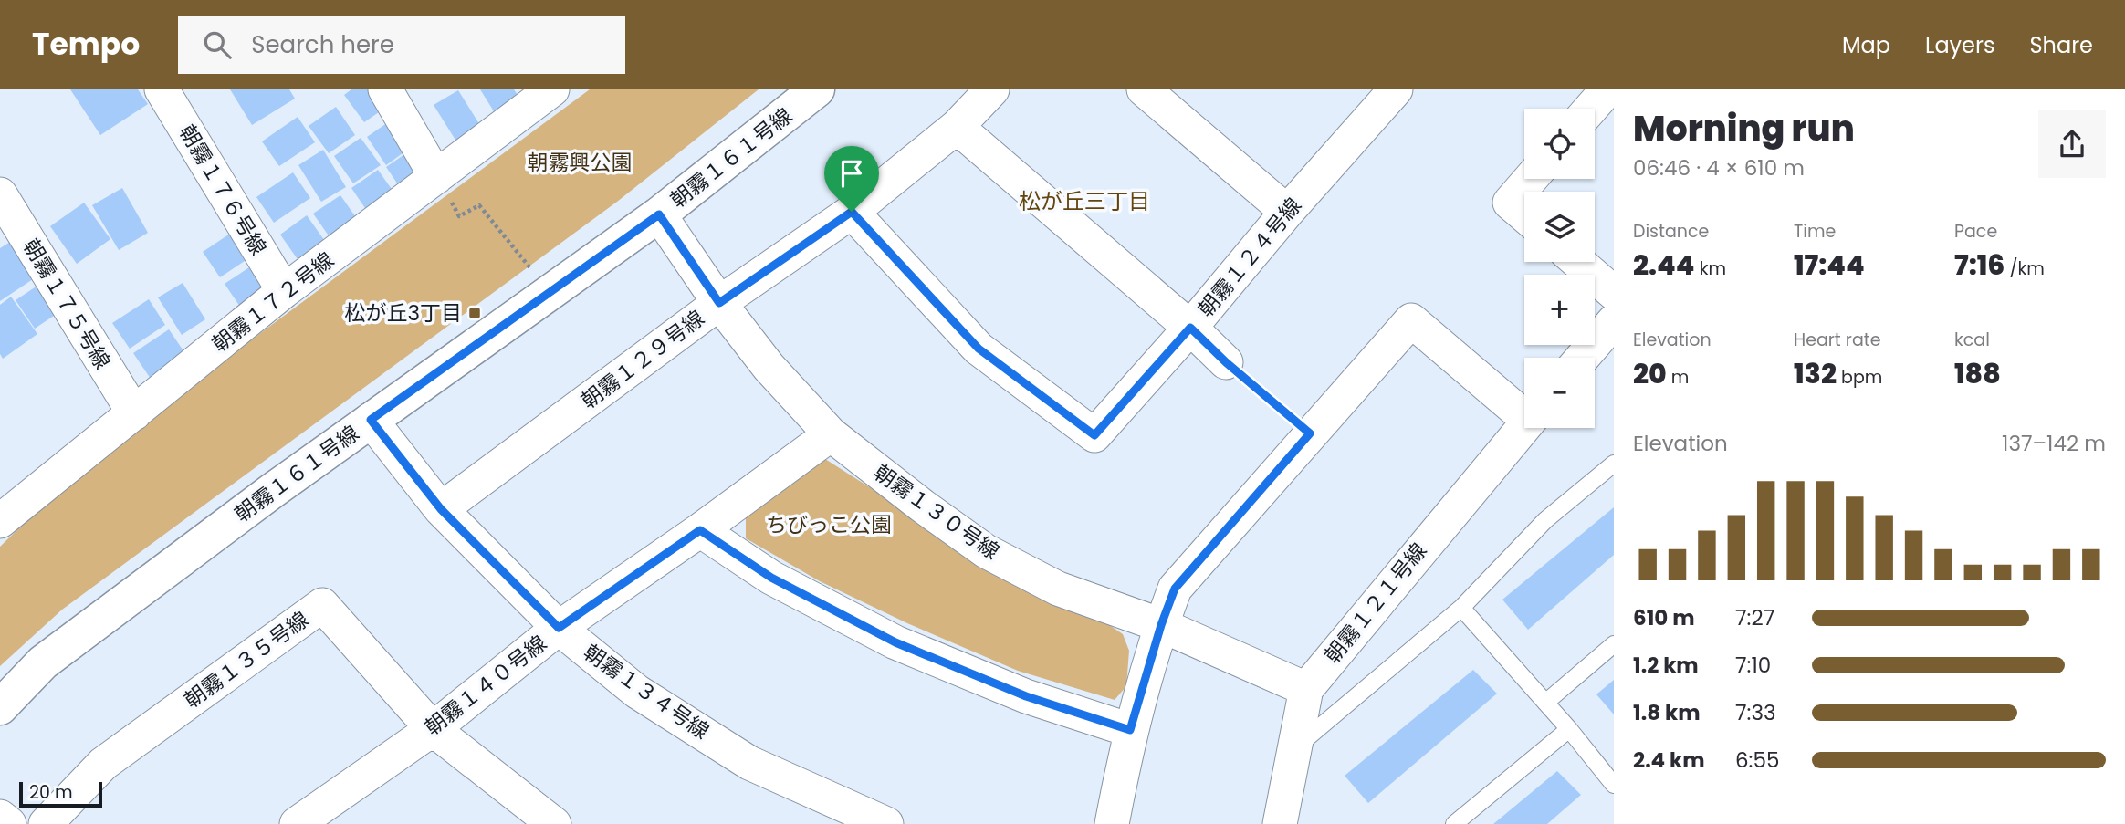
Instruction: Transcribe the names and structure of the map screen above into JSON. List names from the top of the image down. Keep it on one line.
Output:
{"streets":{"street":["朝霧１６１号線","朝霧１７６号線","朝霧１２４号線","朝霧１７２号線","朝霧１７５号線","朝霧１２９号線","朝霧１３０号線","朝霧１２１号線","朝霧１３５号線","朝霧１４０号線","朝霧１３４号線"]},"crossings":[["朝霧１６１号線","朝霧１３０号線"],["朝霧１６１号線","朝霧１３４号線"],["朝霧１７６号線","朝霧１７２号線"],["朝霧１２４号線","朝霧１２９号線"],["朝霧１７２号線","朝霧１７５号線"],["朝霧１２９号線","朝霧１３０号線"],["朝霧１２９号線","朝霧１３４号線"],["朝霧１３０号線","朝霧１２１号線"],["朝霧１３０号線","朝霧１４０号線"],["朝霧１３５号線","朝霧１４０号線"],["朝霧１４０号線","朝霧１３４号線"]],"districts":["松が丘三丁目"],"parks":["朝霧興公園","ちびっこ公園"],"places":{"transit":["松が丘3丁目"]},"scale_bar":"20 m","page":{"header":"Tempo","search":"Search here","nav":["Map","Layers","Share"],"heading":["Morning run","06:46 · 4 × 610 m"],"map_buttons":["+","−"],"stats":[["Distance","2.44 km"],["Time","17:44"],["Pace","7:16 /km"],["Elevation","20 m"],["Heart rate","132 bpm"],["kcal","188"]],"chart":["Elevation","137–142 m"],"list":[{"name":"610 m","note":"7:27"},{"name":"1.2 km","note":"7:10"},{"name":"1.8 km","note":"7:33"},{"name":"2.4 km","note":"6:55"}],"scale":"20 m"}}
